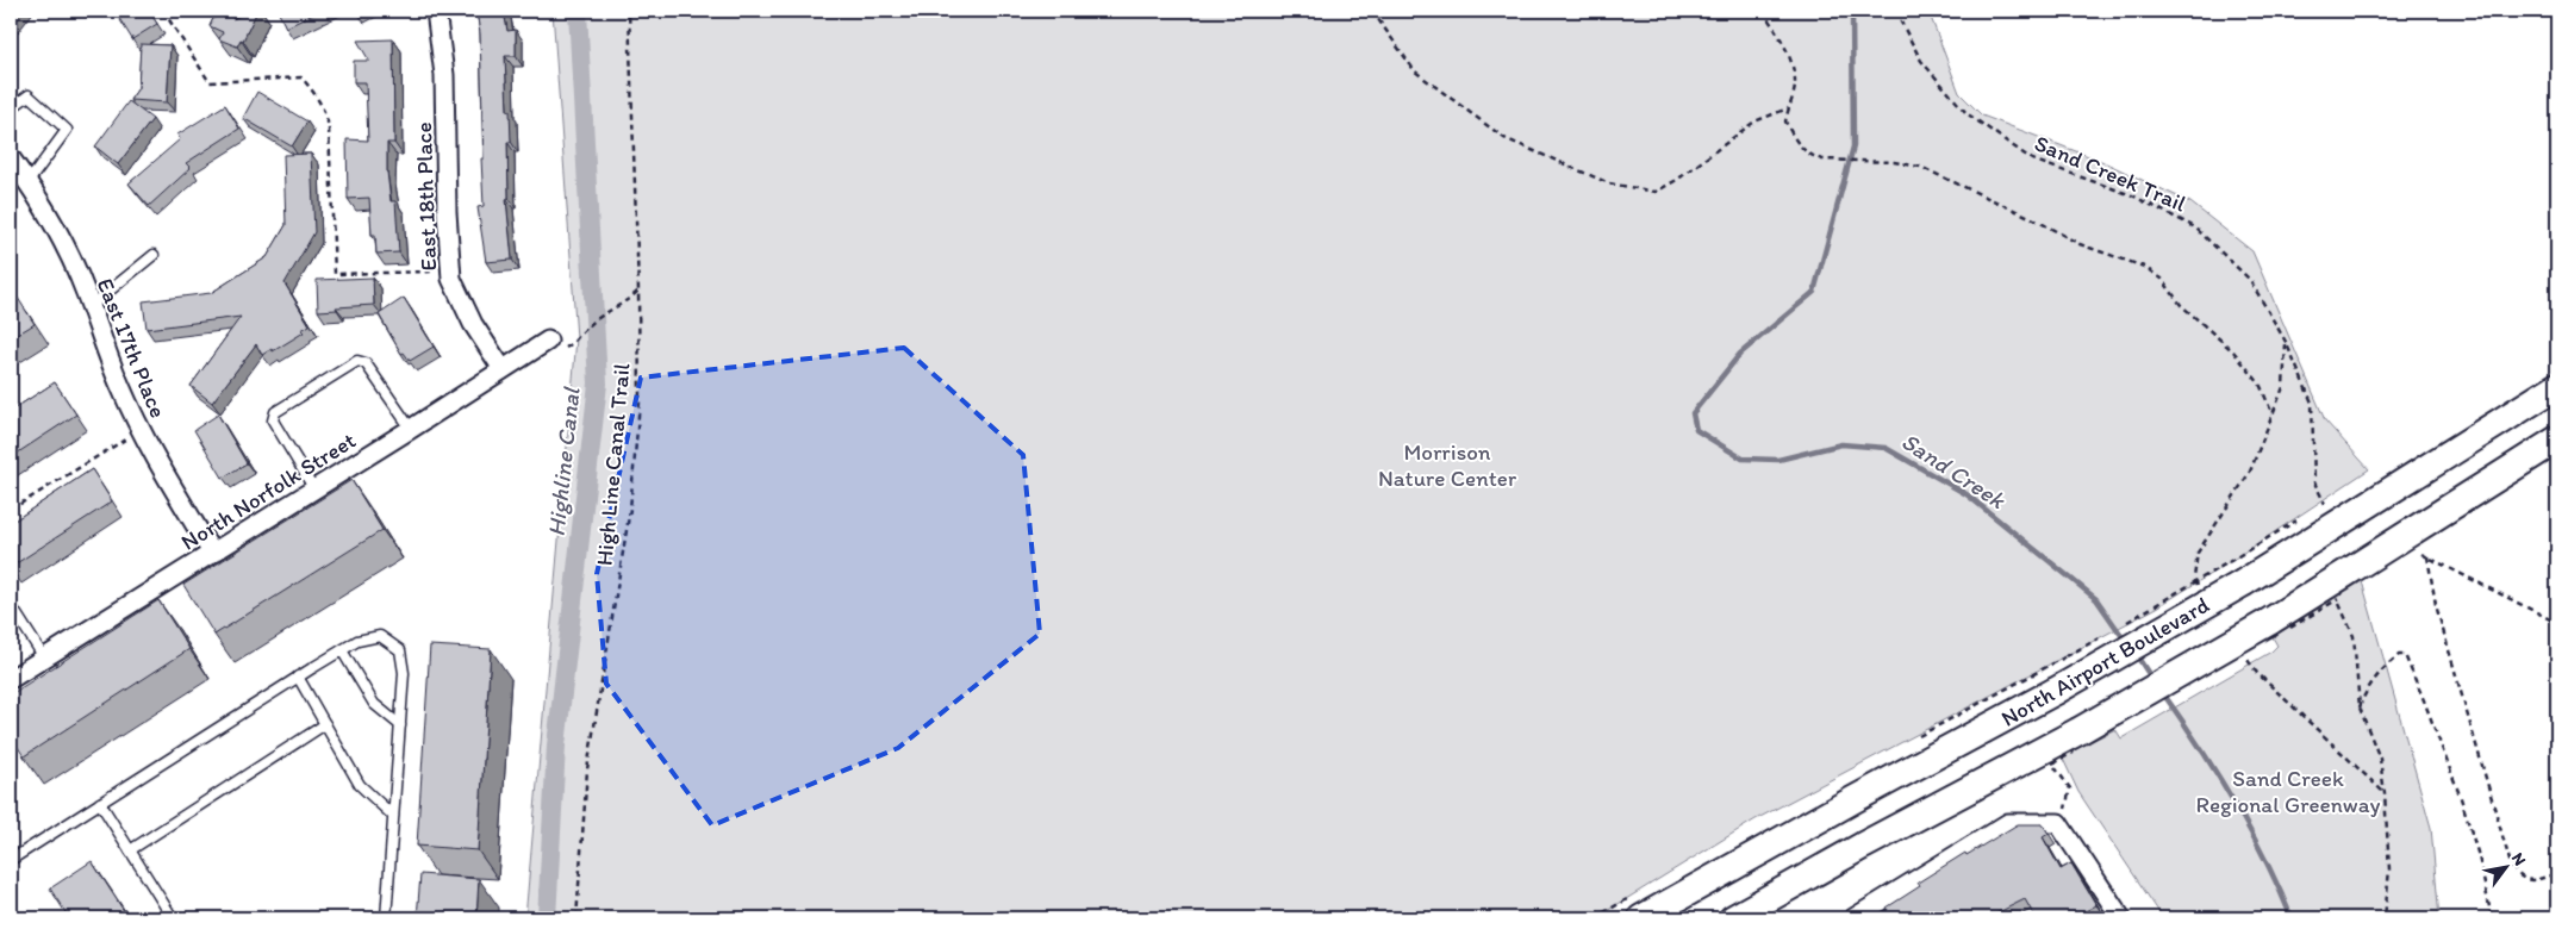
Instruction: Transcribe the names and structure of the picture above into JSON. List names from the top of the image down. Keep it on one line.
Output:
{"streets":{"main road":["North Airport Boulevard"],"street":["East 18th Place","East 17th Place","North Norfolk Street"],"path":["Sand Creek Trail","High Line Canal Trail"]},"crossings":[["East 18th Place","North Norfolk Street"],["East 17th Place","North Norfolk Street"]],"water":["Highline Canal","Sand Creek"],"parks":["Morrison Nature Center","Sand Creek Regional Greenway"],"north":"top right"}
